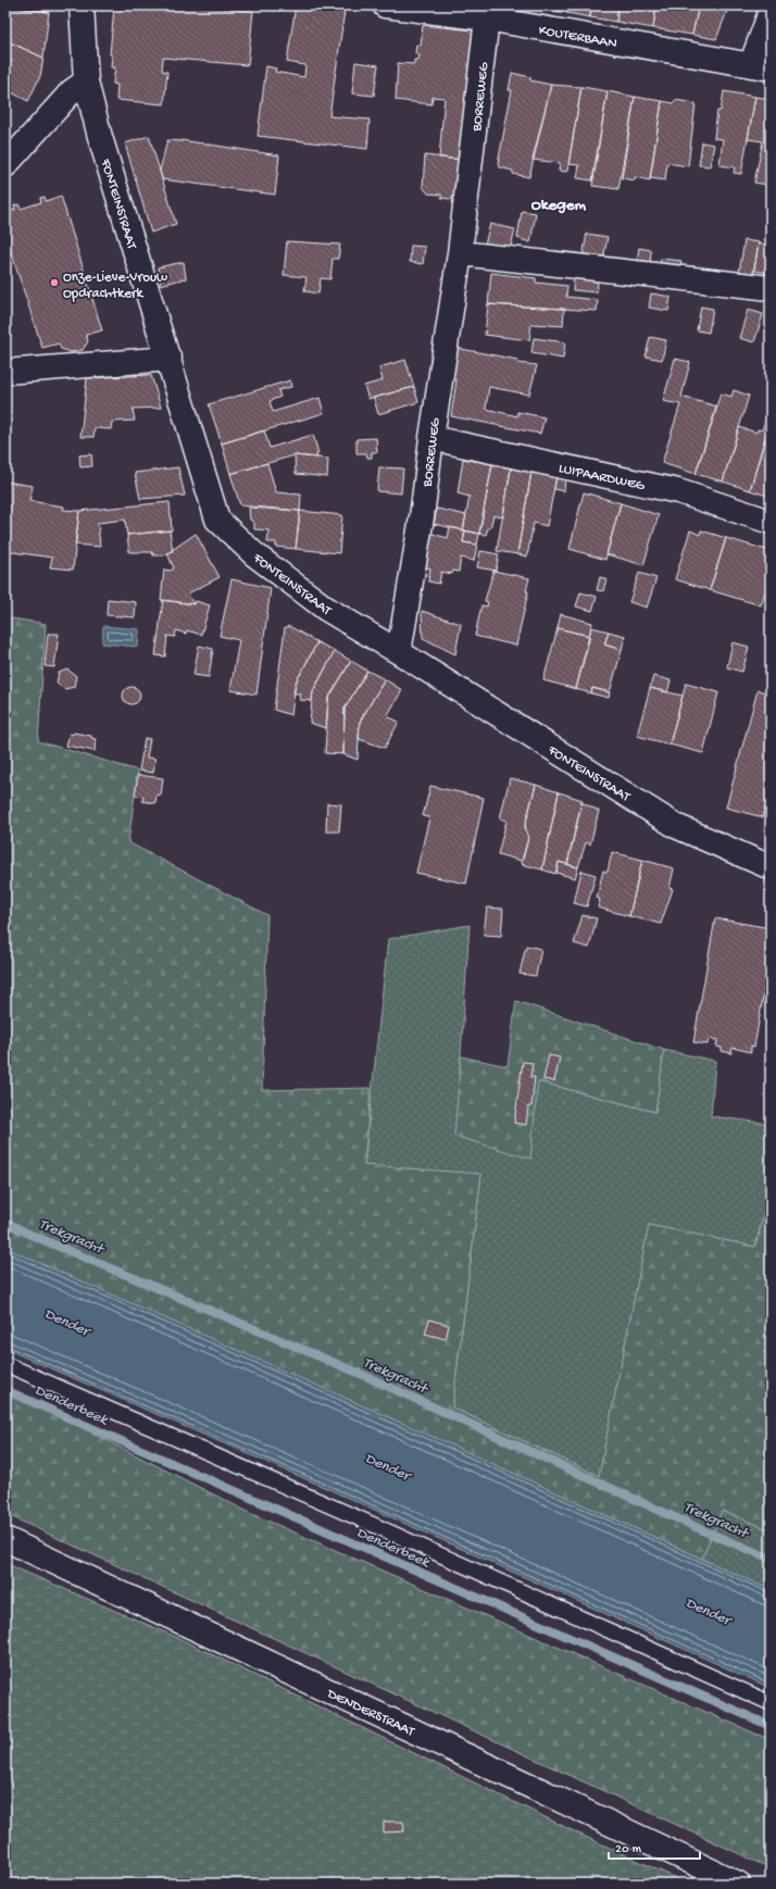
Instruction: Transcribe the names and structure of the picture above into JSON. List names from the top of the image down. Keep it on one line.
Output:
{"streets":{"street":["KOUTERBAAN","BORREWEG","FONTEINSTRAAT","LUIPAARDWEG","DENDERSTRAAT"]},"crossings":[["KOUTERBAAN","BORREWEG"],["BORREWEG","FONTEINSTRAAT"],["BORREWEG","LUIPAARDWEG"]],"districts":["Okegem"],"water":["Trekgracht","Dender","Denderbeek"],"places":["Onze-Lieve-Vrouw Opdrachtkerk"],"scale_bar":"20 m"}
